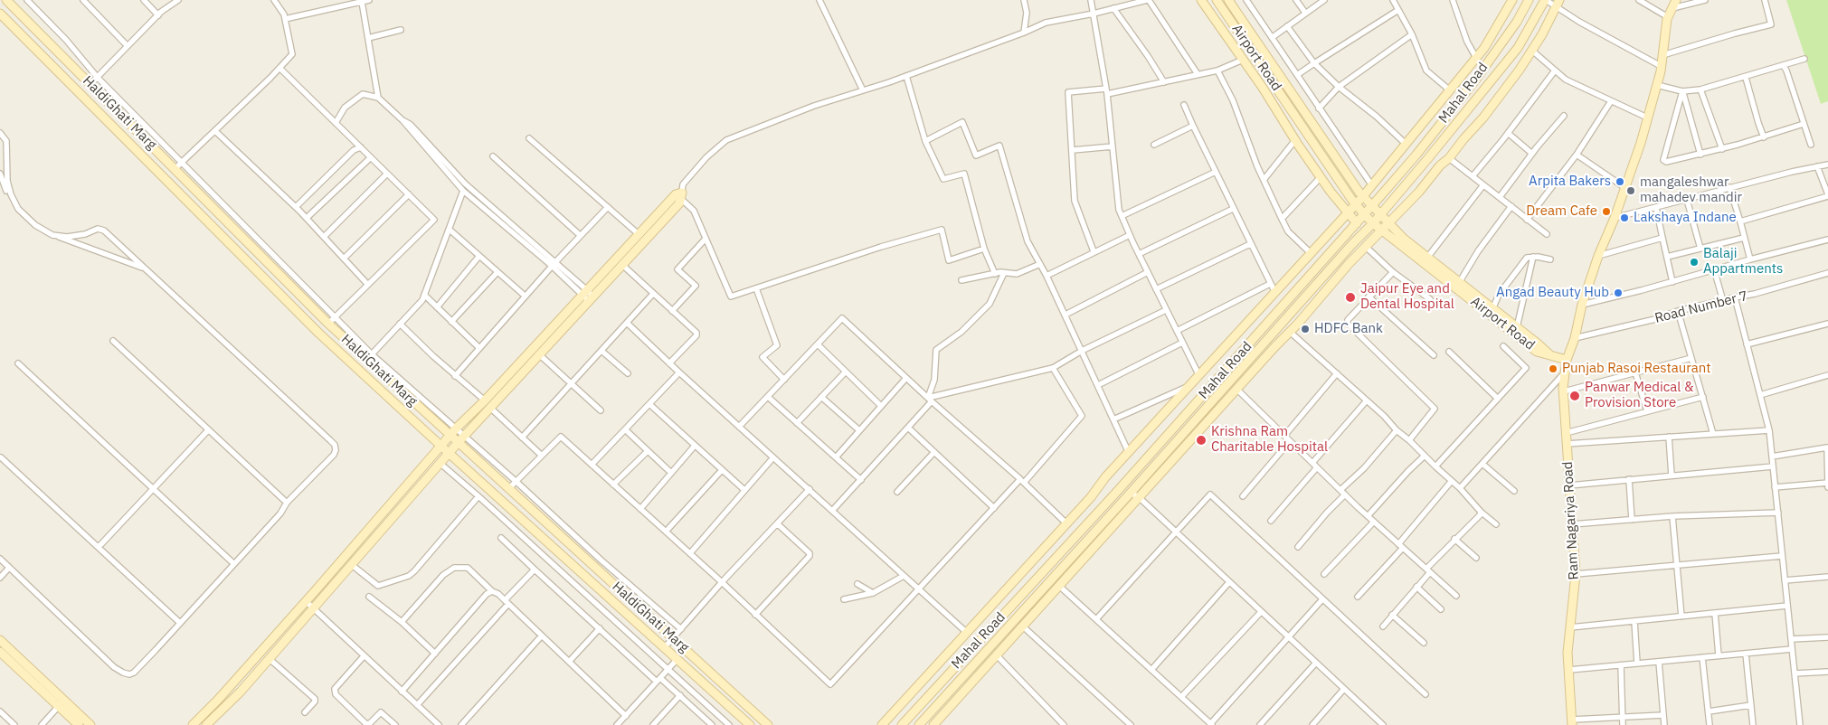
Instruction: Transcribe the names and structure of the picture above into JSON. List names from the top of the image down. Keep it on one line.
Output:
{"streets":{"street":["Airport Road","Mahal Road","HaldiGhati Marg","Road Number 7","Ram Nagariya Road"]},"crossings":[["Airport Road","Mahal Road"],["Road Number 7","Ram Nagariya Road"]],"places":["Arpita Bakers","mangaleshwar mahadev mandir","Dream Cafe","Lakshaya Indane","Balaji Appartments","Angad Beauty Hub","Jaipur Eye and Dental Hospital","HDFC Bank","Punjab Rasoi Restaurant","Panwar Medical & Provision Store","Krishna Ram Charitable Hospital"]}
